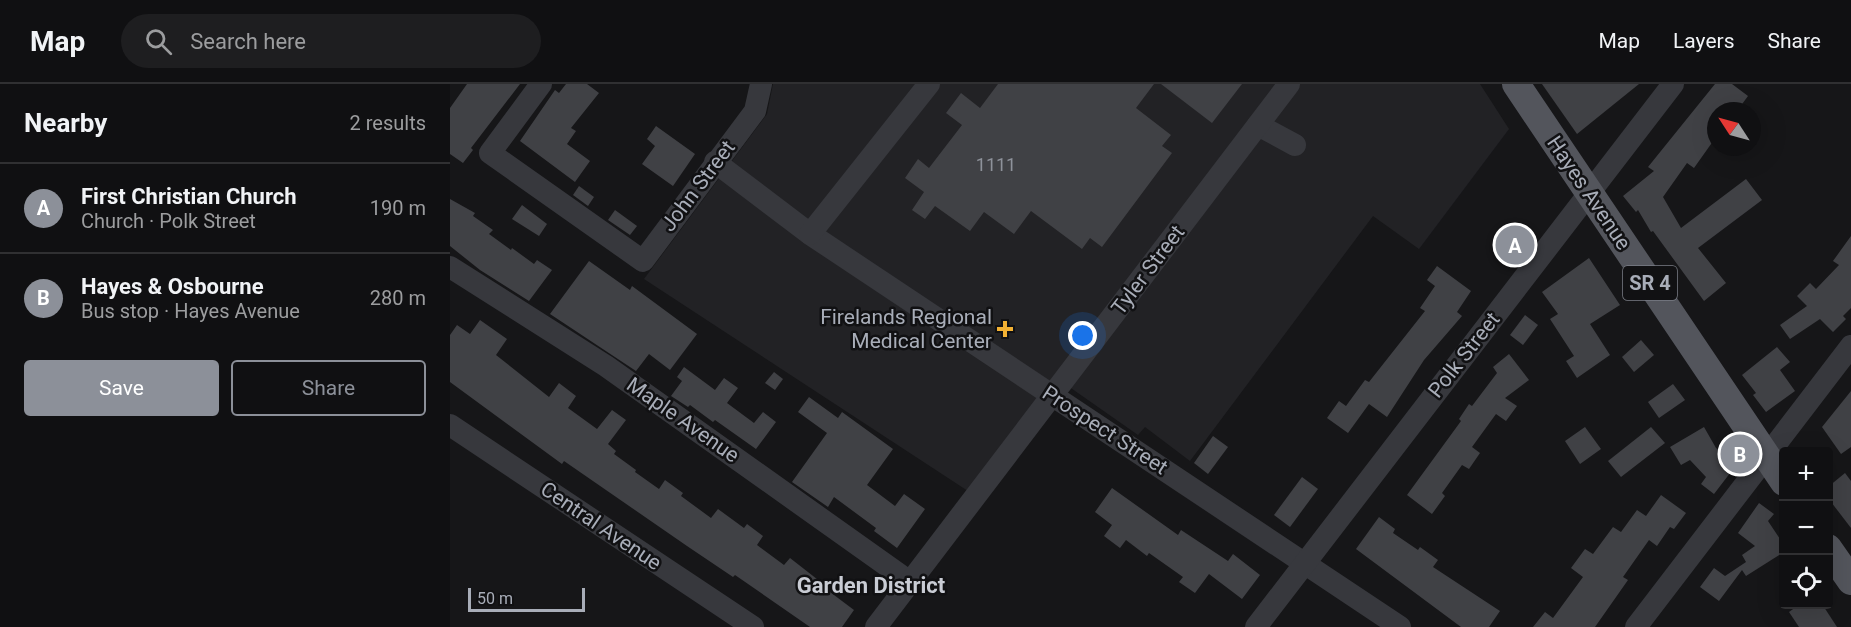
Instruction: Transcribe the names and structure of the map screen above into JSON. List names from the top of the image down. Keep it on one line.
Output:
{"streets":{"main road":["Hayes Avenue","SR 4"],"street":["John Street","Tyler Street","Polk Street","Maple Avenue","Prospect Street","Central Avenue"]},"crossings":[["John Street","Prospect Street"],["Hayes Avenue","Polk Street"],["Tyler Street","Maple Avenue"],["Tyler Street","Prospect Street"],["Polk Street","Prospect Street"]],"districts":["Garden District"],"places":{"health":["Firelands Regional Medical Center"]},"house_numbers":["1111"],"scale_bar":"50 m","north":"top left","page":{"header":"Map","search":"Search here","nav":["Map","Layers","Share"],"heading":["Nearby","2 results"],"list":[{"mark":"A","name":"First Christian Church","note":"Church · Polk Street","value":"190 m"},{"mark":"B","name":"Hayes & Osbourne","note":"Bus stop · Hayes Avenue","value":"280 m"}],"pins":["A","B"],"buttons":["Save","Share"],"map_buttons":["+","−"],"scale":"50 m"}}
